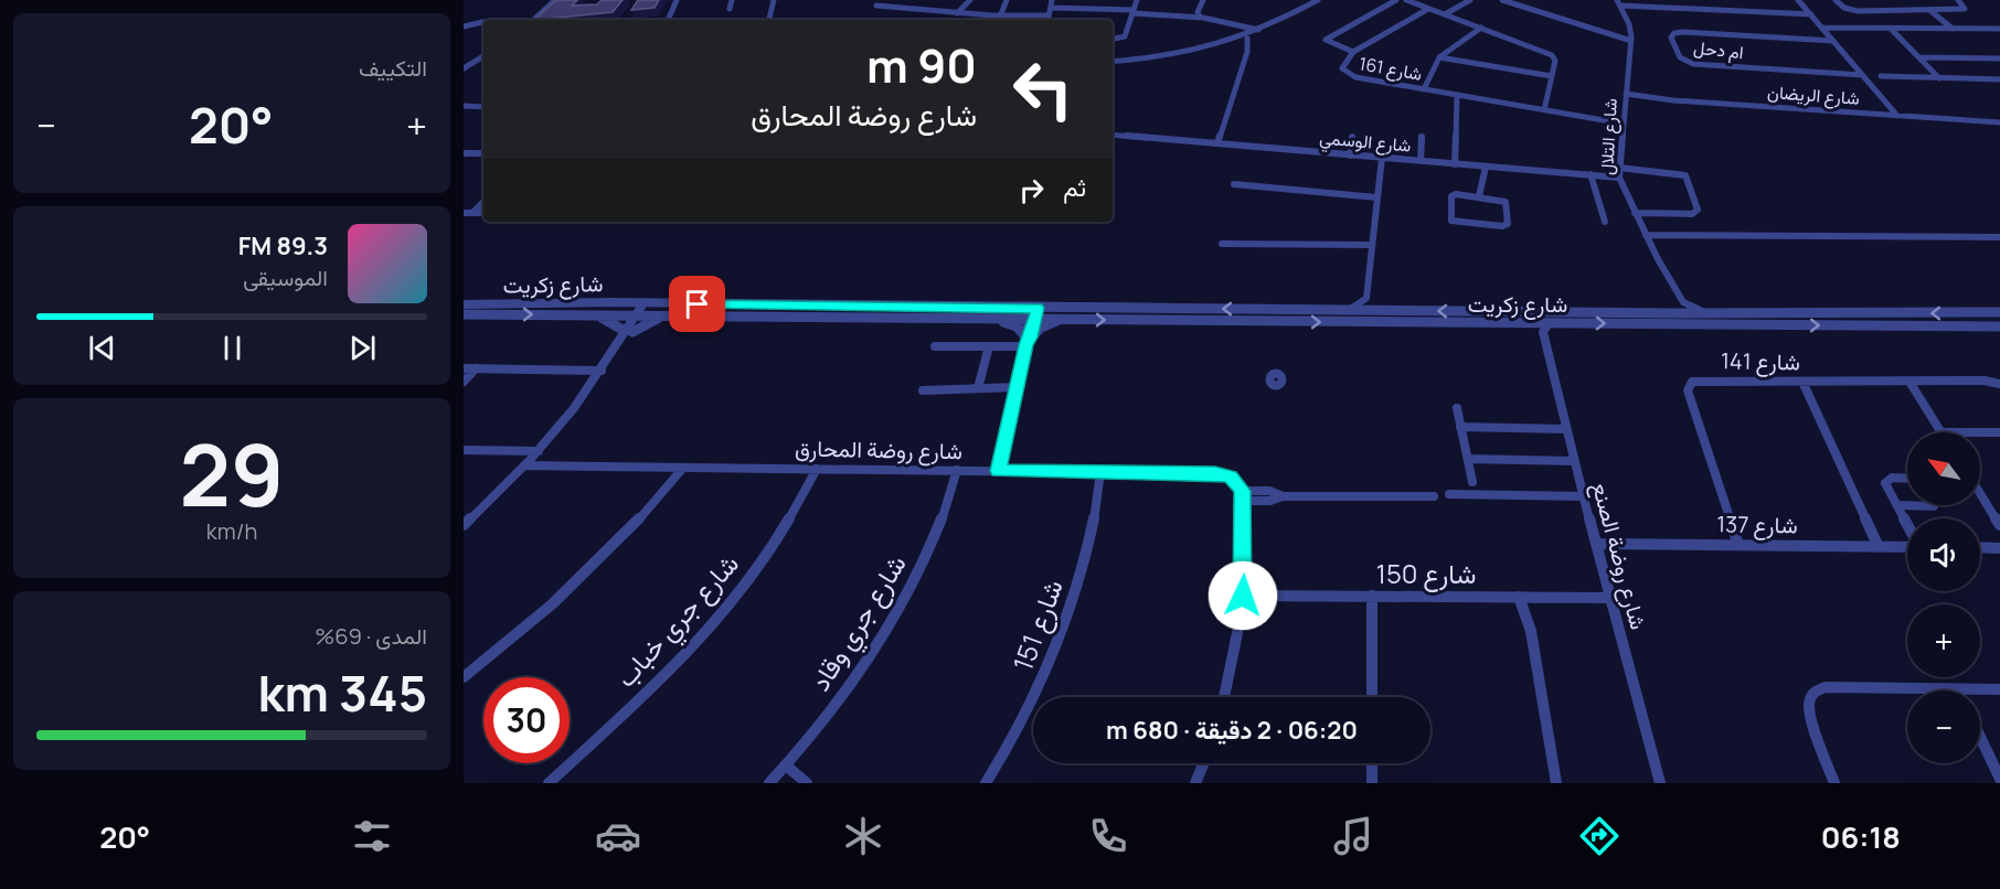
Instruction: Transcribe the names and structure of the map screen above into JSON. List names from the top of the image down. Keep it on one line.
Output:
{"streets":{"street":["ام دحل","شارع 161","شارع الريضان","شارع التلال","شارع الوسمي","شارع زكريت","شارع 141","شارع روضة المحارق","شارع 137","شارع روضة الصنع","شارع 150","شارع جري خباب","شارع جري وقاد","شارع 151"]},"crossings":[["شارع 161","شارع التلال"],["شارع الريضان","شارع التلال"],["شارع التلال","شارع الوسمي"],["شارع 141","شارع 137"],["شارع روضة المحارق","شارع جري خباب"],["شارع روضة المحارق","شارع جري وقاد"],["شارع روضة المحارق","شارع 151"],["شارع 137","شارع روضة الصنع"],["شارع روضة الصنع","شارع 150"]],"north":"top left","page":{"tile":["التكييف",["29","km/h"],["المدى · 69%","345 km"]],"turn":["90 m","شارع روضة المحارق"],"heat":["−","20°","+"],"then":"ثم","song":["89.3 FM","الموسيقى"],"map_buttons":["+","−"],"limit":"30","trip":"06:20 · 2 دقيقة · 680 m","tabs":["06:18","20°"]}}
